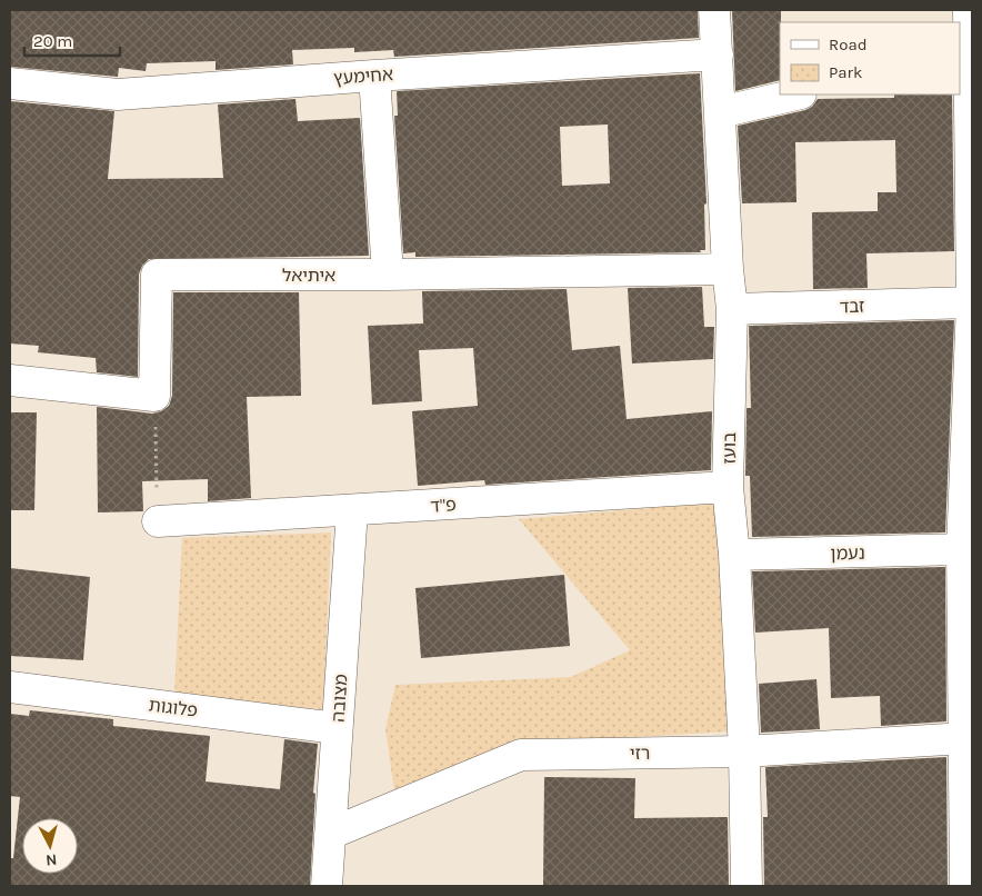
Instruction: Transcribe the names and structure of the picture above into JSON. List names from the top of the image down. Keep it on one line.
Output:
{"streets":{"street":["אחימעץ","איתיאל","זבד","בועז","פ\"ד","נעמן","מצובה","פלוגות","רזי"]},"crossings":[["אחימעץ","בועז"],["איתיאל","בועז"],["זבד","בועז"],["בועז","פ\"ד"],["בועז","נעמן"],["בועז","רזי"],["פ\"ד","מצובה"],["מצובה","פלוגות"],["מצובה","רזי"]],"legend":["Road","Park"],"scale_bar":"20 m","north":"bottom"}
